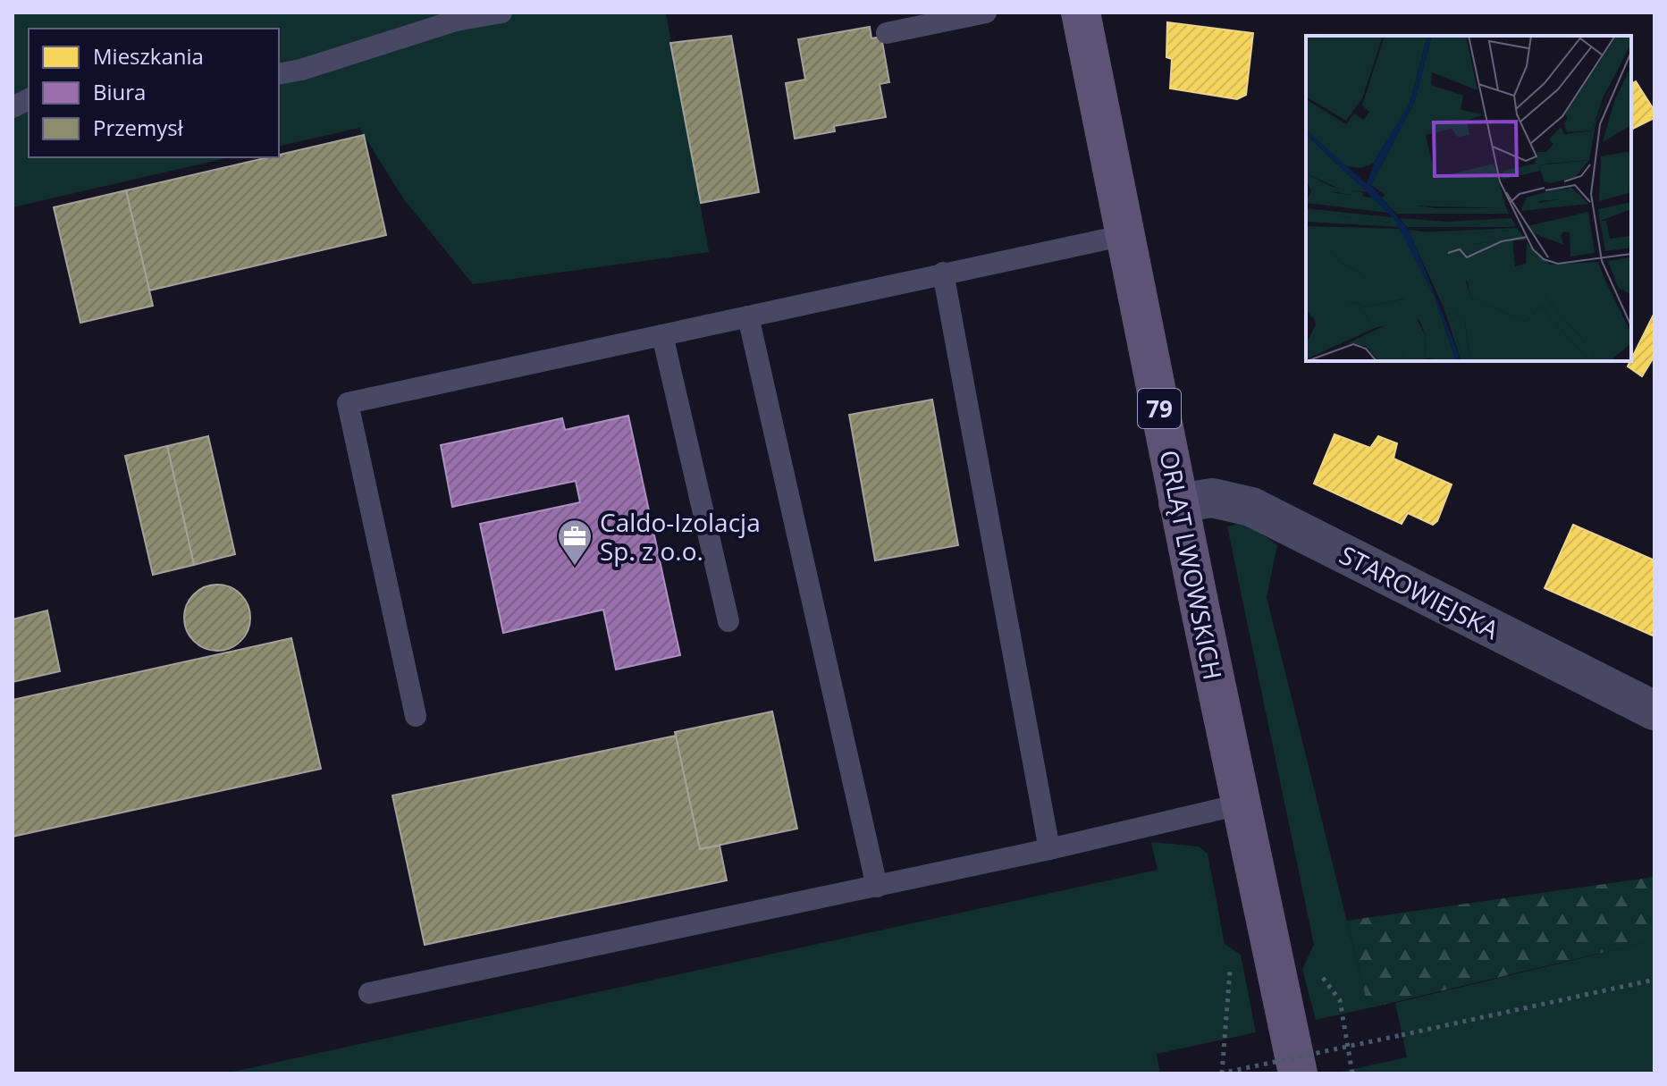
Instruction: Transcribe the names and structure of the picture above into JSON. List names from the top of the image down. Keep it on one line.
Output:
{"streets":{"main road":["79","ORLĄT LWOWSKICH"],"street":["STAROWIEJSKA"]},"crossings":[["ORLĄT LWOWSKICH","STAROWIEJSKA"]],"places":{"office":["Caldo-Izolacja Sp. z o.o."]},"legend":["Mieszkania","Biura","Przemysł"]}
